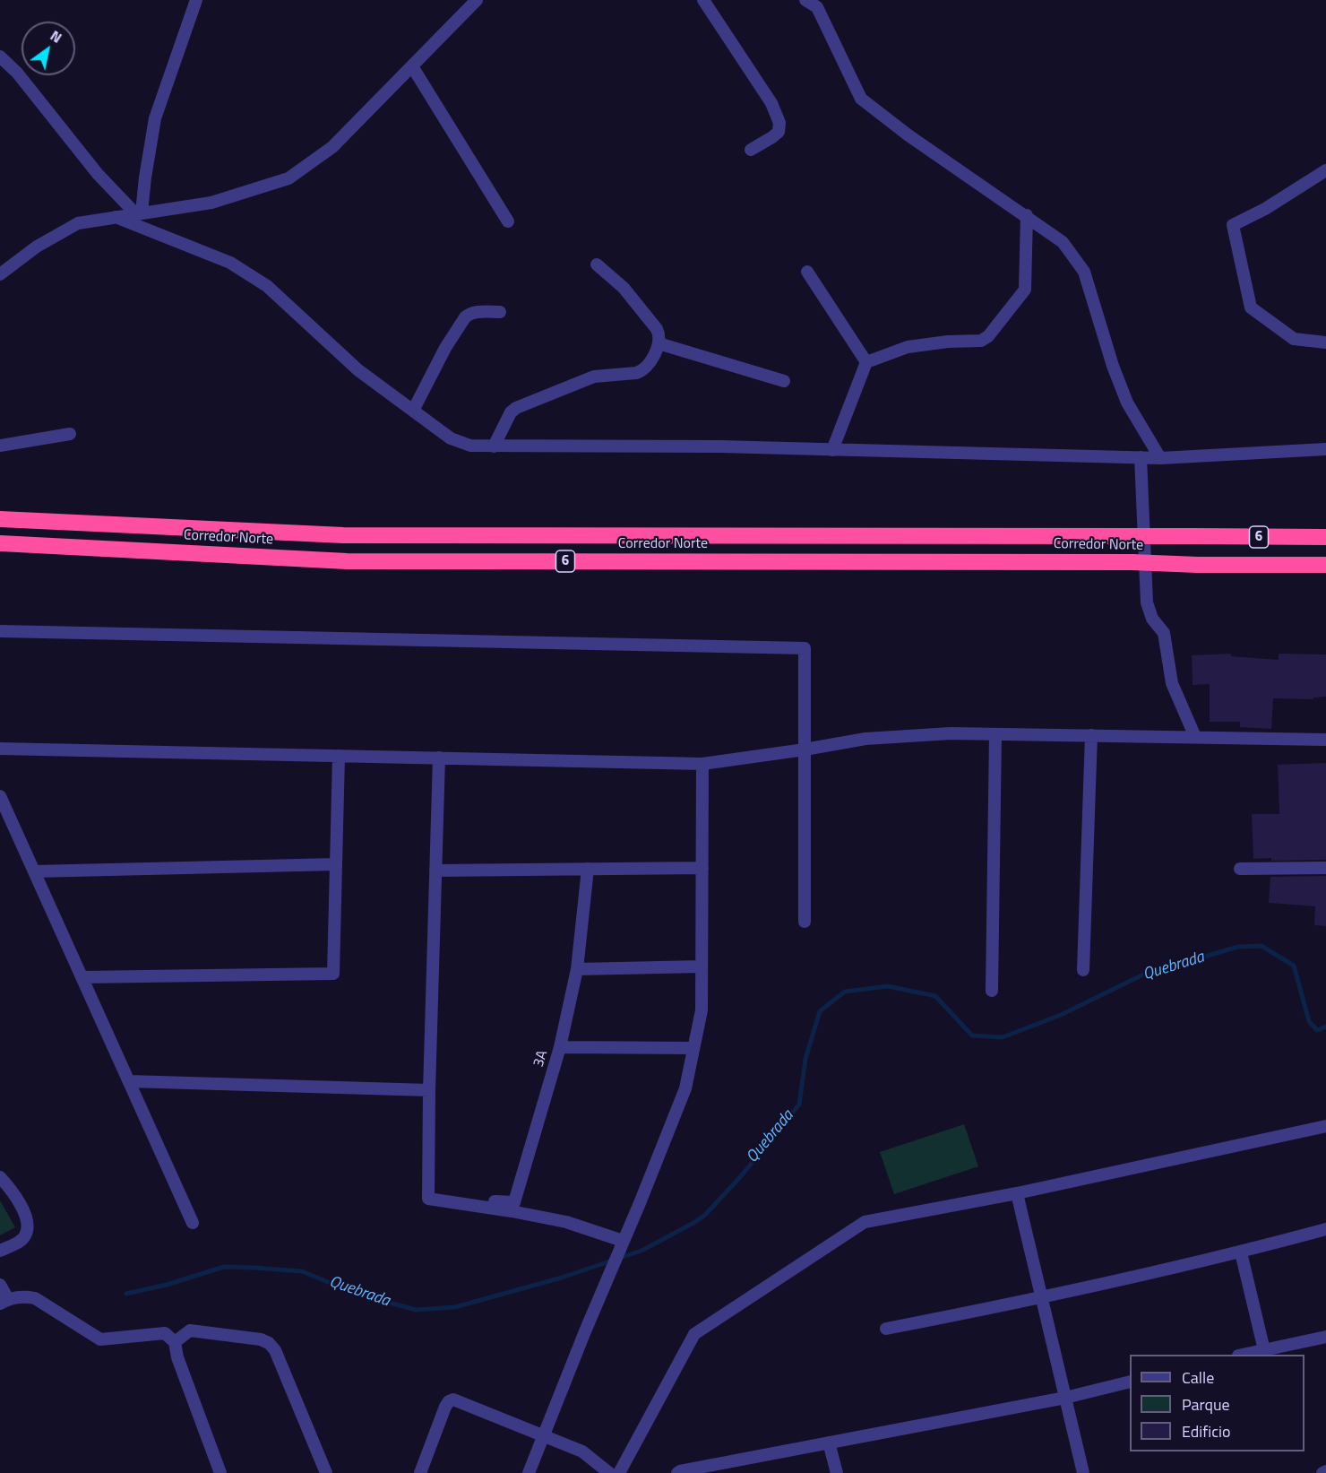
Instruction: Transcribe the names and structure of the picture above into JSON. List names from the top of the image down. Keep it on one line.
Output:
{"streets":{"highway":["6","Corredor Norte"],"street":["3A"]},"water":["Quebrada"],"legend":["Calle","Parque","Edificio"],"north":"top right"}
